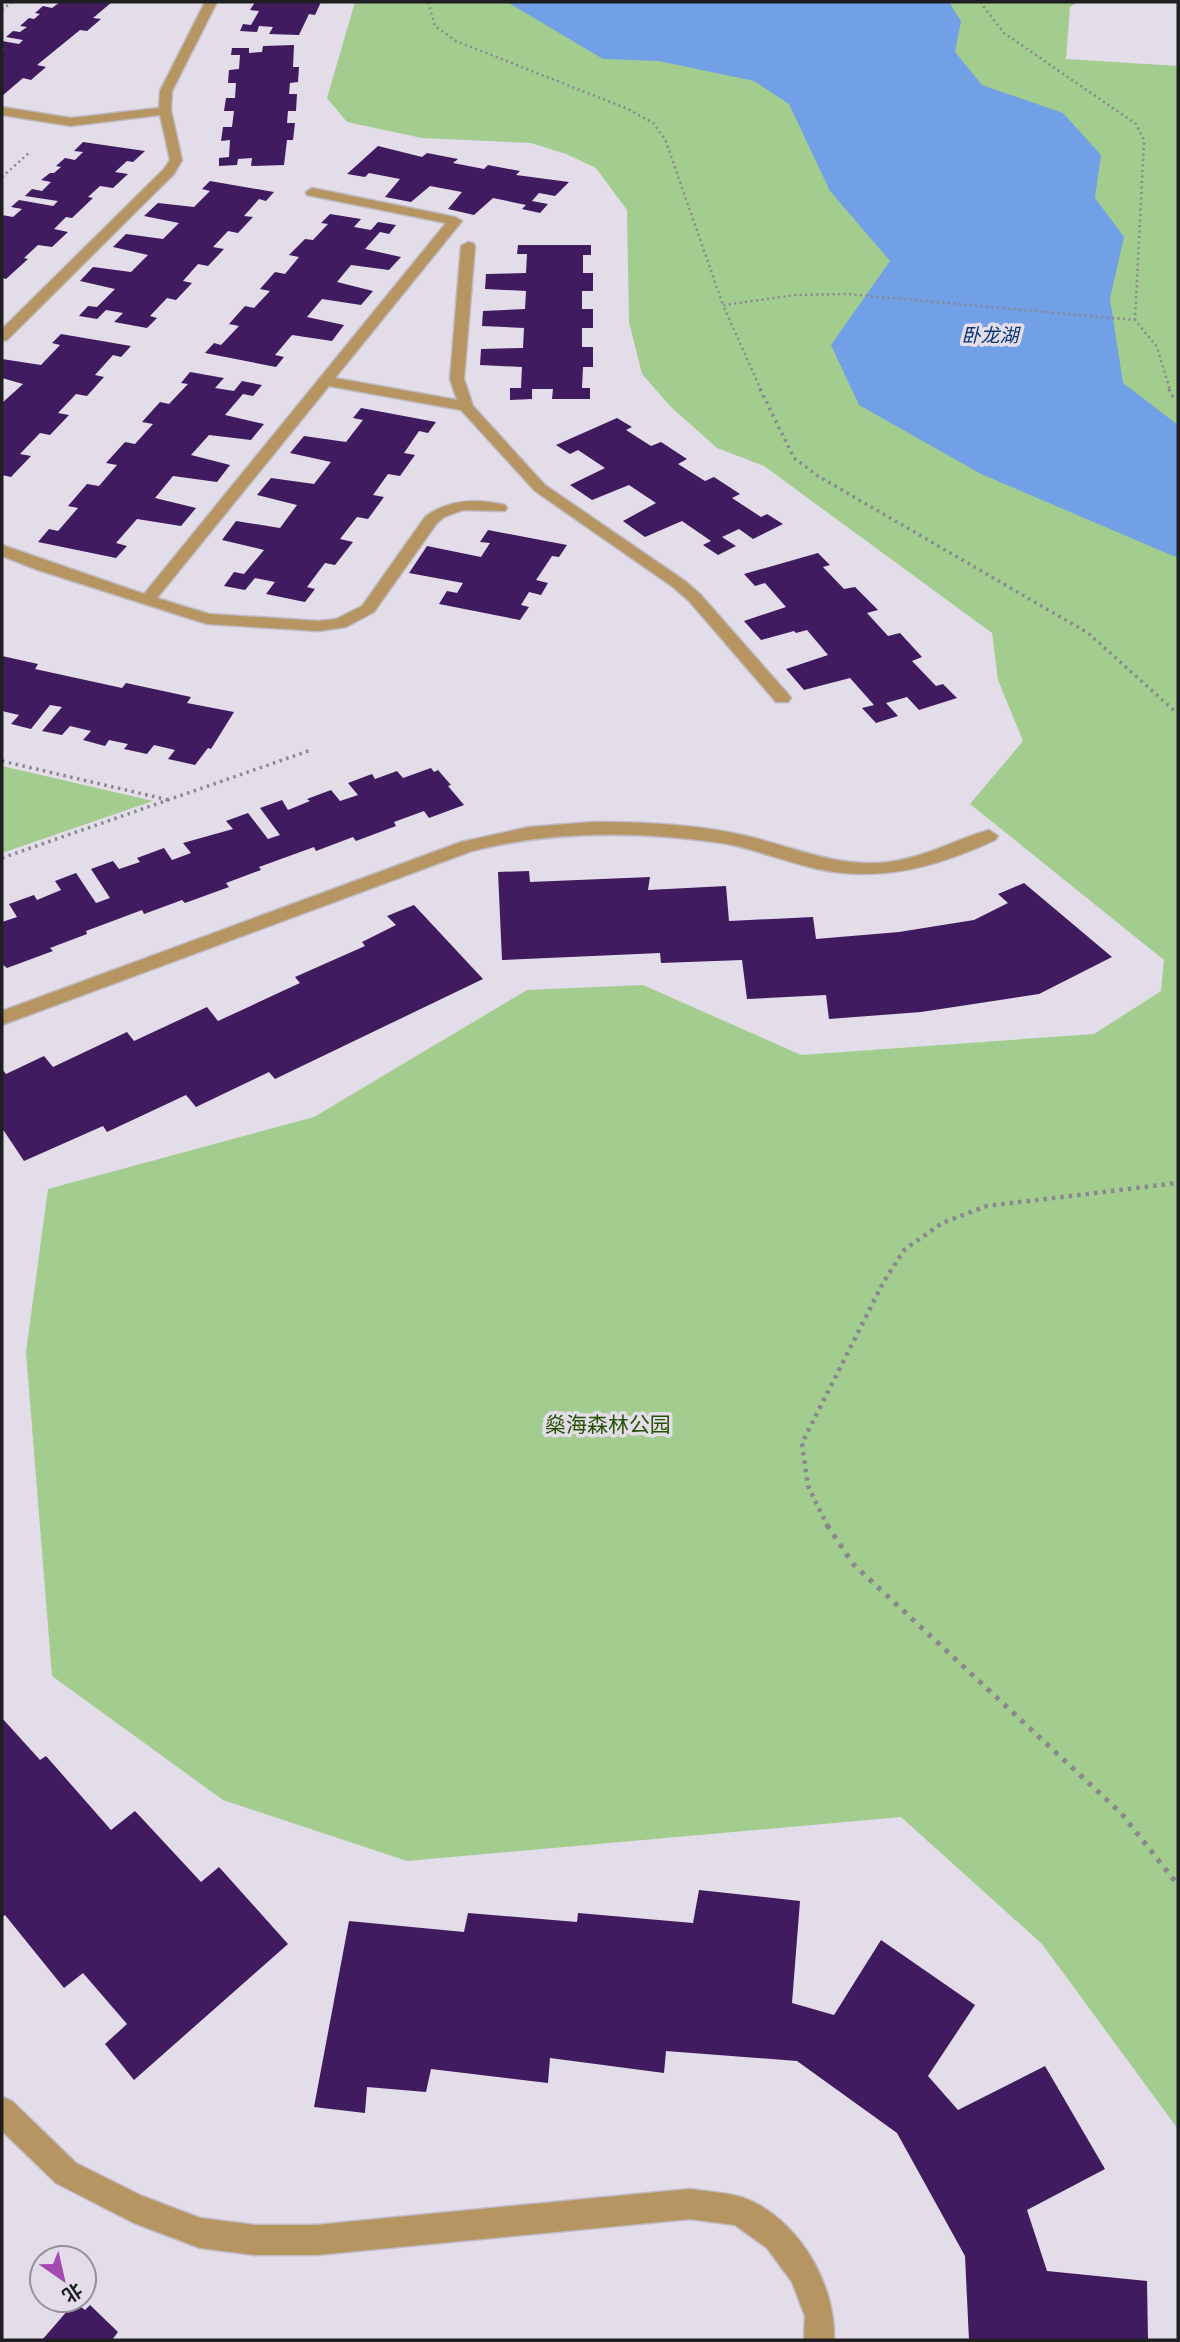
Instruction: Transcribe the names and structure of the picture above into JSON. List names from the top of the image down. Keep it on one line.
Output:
{"water":["卧龙湖"],"parks":["燊海森林公园"],"north":"bottom right"}
